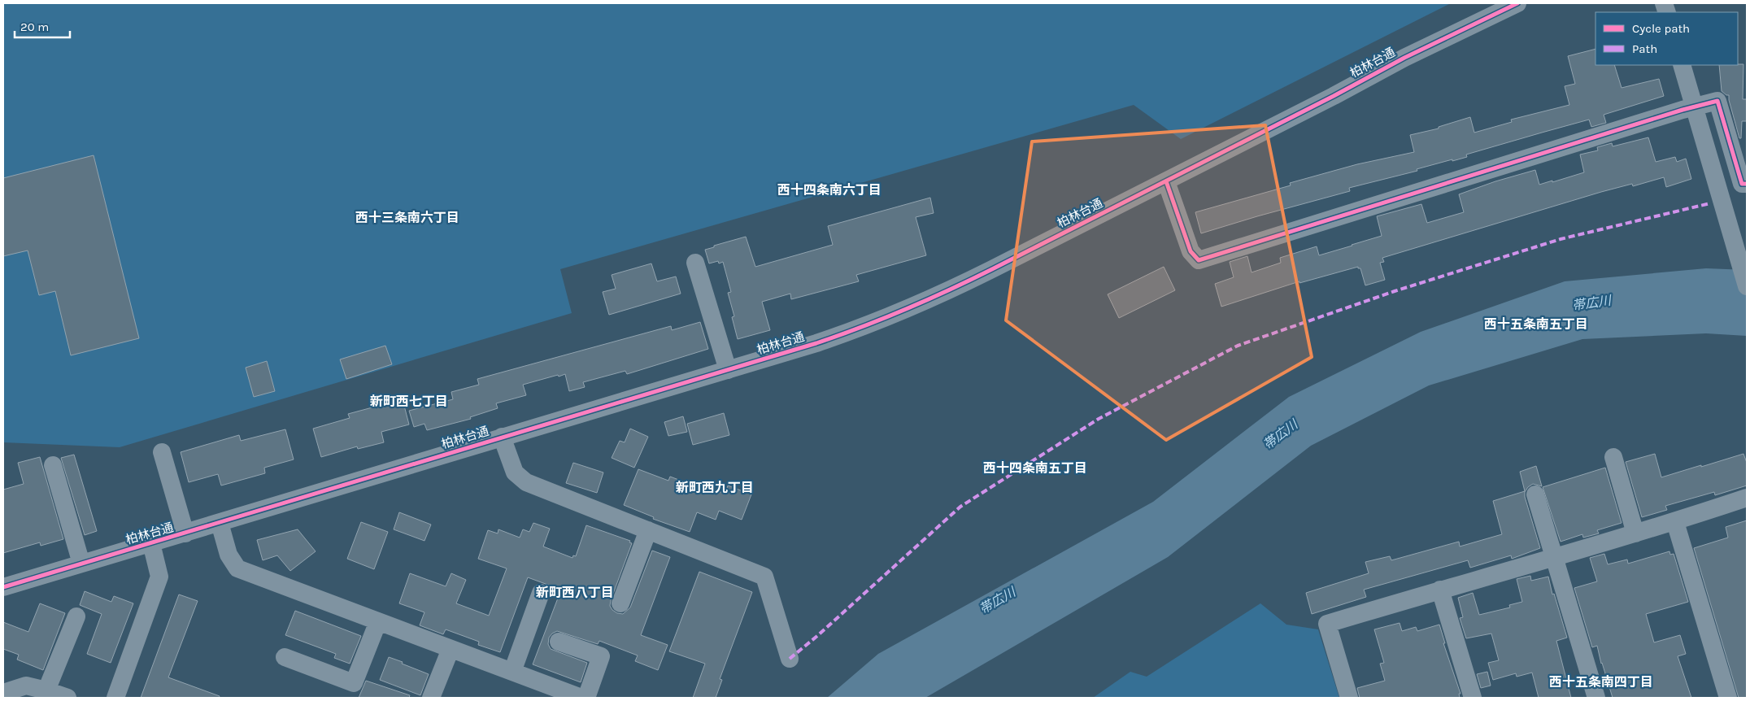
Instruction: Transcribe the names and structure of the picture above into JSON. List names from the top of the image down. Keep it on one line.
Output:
{"streets":{"street":["柏林台通"]},"districts":["西十四条南六丁目","西十三条南六丁目","西十五条南五丁目","新町西七丁目","西十四条南五丁目","新町西九丁目","新町西八丁目","西十五条南四丁目"],"water":["帯広川"],"legend":["Cycle path","Path"],"scale_bar":"20 m"}
